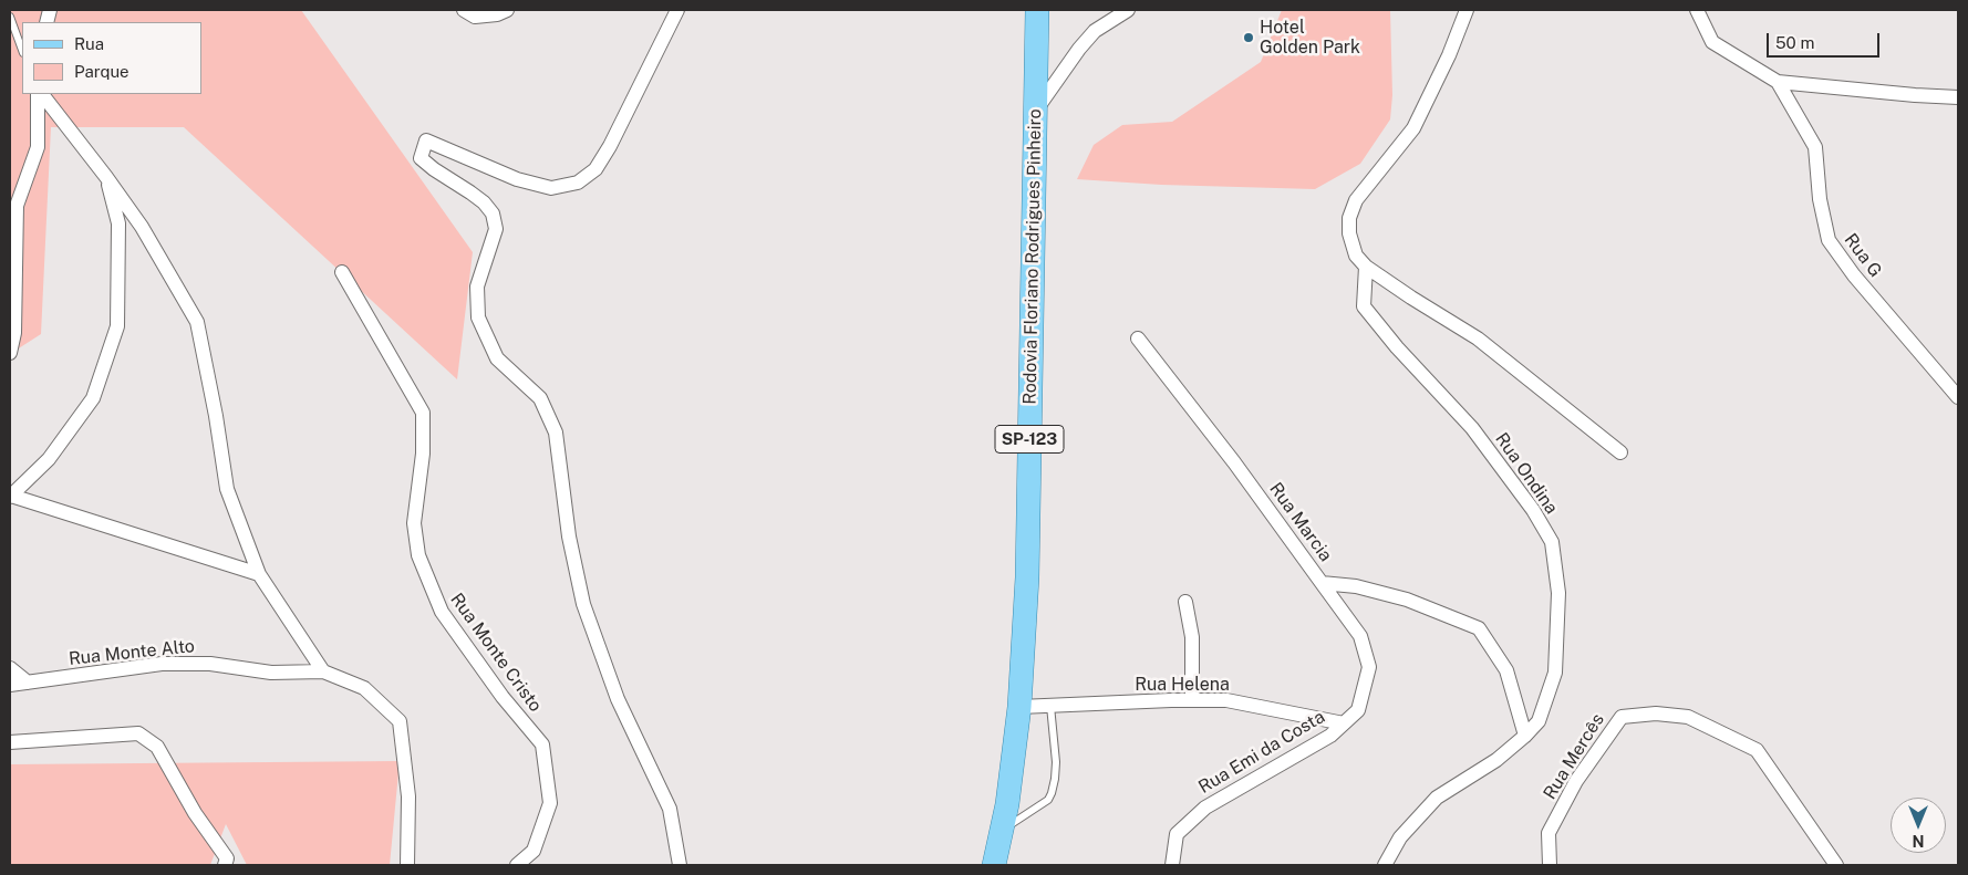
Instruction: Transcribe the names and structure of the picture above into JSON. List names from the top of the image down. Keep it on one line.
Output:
{"streets":{"main road":["Rodovia Floriano Rodrigues Pinheiro","SP-123"],"street":["Rua G","Rua Ondina","Rua Marcia","Rua Monte Alto","Rua Monte Cristo","Rua Helena","Rua Emi da Costa","Rua Mercês"]},"crossings":[["Rodovia Floriano Rodrigues Pinheiro","Rua Helena"],["Rua Ondina","Rua Marcia"],["Rua Marcia","Rua Emi da Costa"],["Rua Helena","Rua Emi da Costa"]],"places":["Hotel Golden Park"],"legend":["Rua","Parque"],"scale_bar":"50 m","north":"bottom"}
